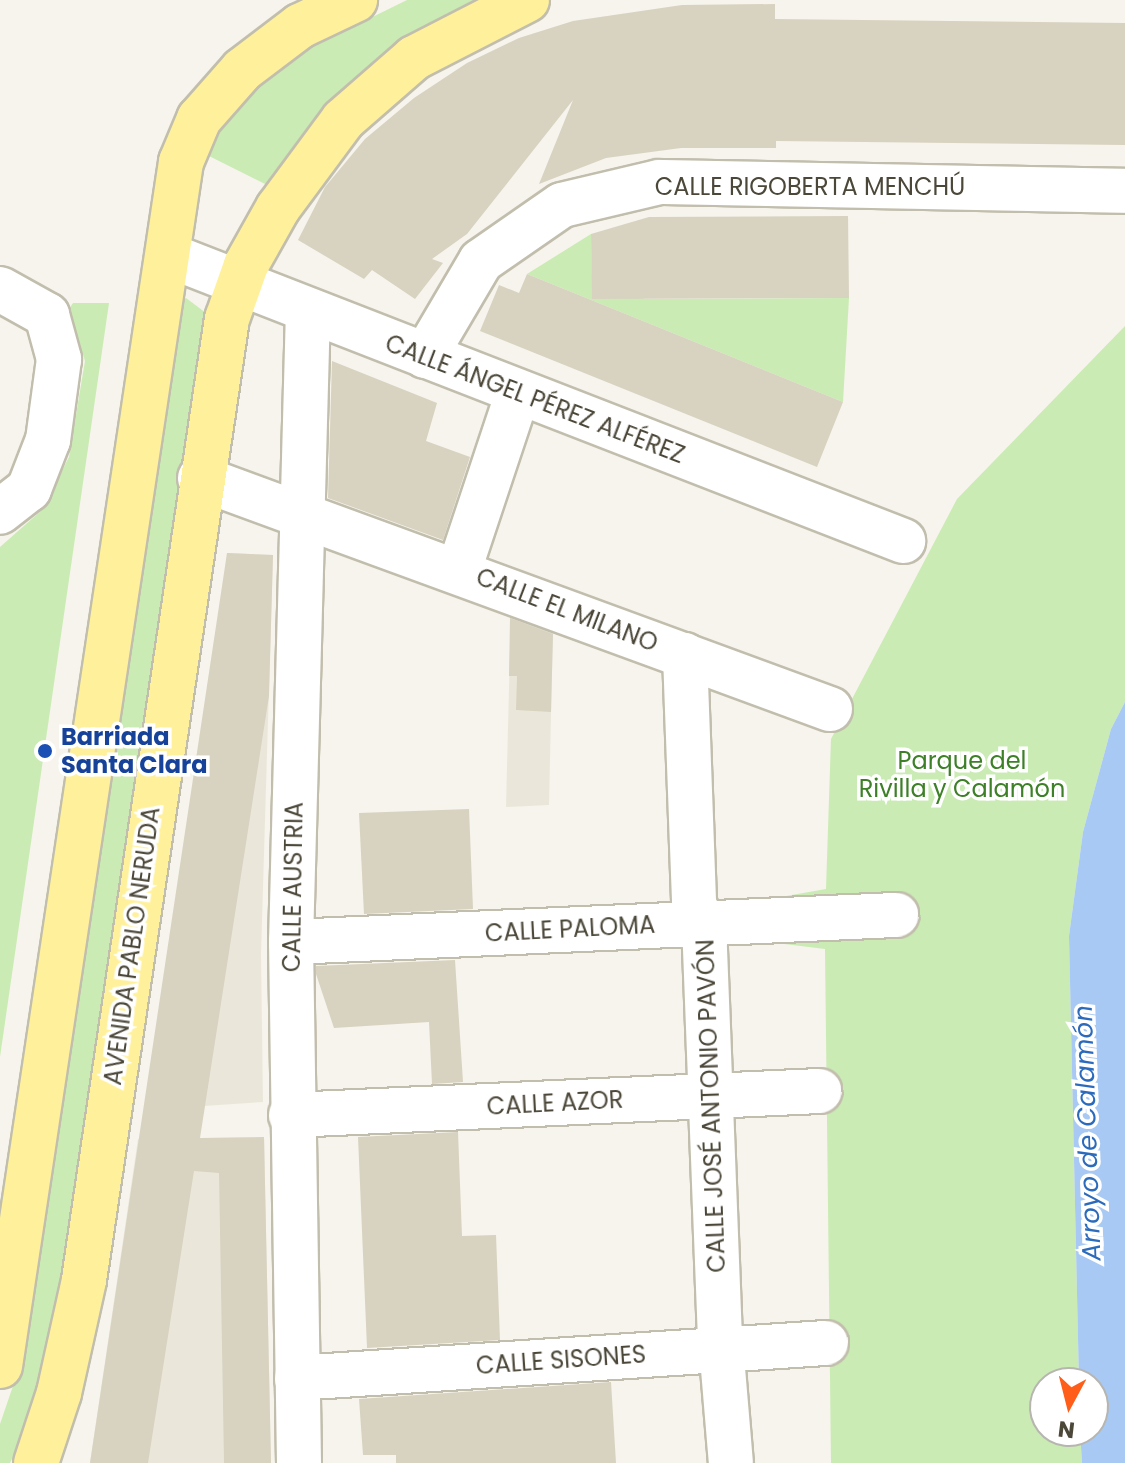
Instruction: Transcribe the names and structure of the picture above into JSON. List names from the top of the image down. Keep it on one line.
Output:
{"streets":{"main road":["AVENIDA PABLO NERUDA"],"street":["CALLE RIGOBERTA MENCHÚ","CALLE ÁNGEL PÉREZ ALFÉREZ","CALLE EL MILANO","CALLE AUSTRIA","CALLE PALOMA","CALLE AZOR","CALLE JOSÉ ANTONIO PAVÓN","CALLE SISONES"]},"crossings":[["CALLE RIGOBERTA MENCHÚ","CALLE ÁNGEL PÉREZ ALFÉREZ"],["CALLE ÁNGEL PÉREZ ALFÉREZ","CALLE AUSTRIA"],["CALLE ÁNGEL PÉREZ ALFÉREZ","AVENIDA PABLO NERUDA"],["CALLE EL MILANO","CALLE AUSTRIA"],["CALLE EL MILANO","AVENIDA PABLO NERUDA"],["CALLE EL MILANO","CALLE JOSÉ ANTONIO PAVÓN"],["CALLE AUSTRIA","CALLE PALOMA"],["CALLE AUSTRIA","CALLE AZOR"],["CALLE AUSTRIA","CALLE SISONES"],["CALLE PALOMA","CALLE JOSÉ ANTONIO PAVÓN"],["CALLE AZOR","CALLE JOSÉ ANTONIO PAVÓN"],["CALLE JOSÉ ANTONIO PAVÓN","CALLE SISONES"]],"water":["Arroyo de Calamón"],"parks":["Parque del Rivilla y Calamón"],"places":["Barriada Santa Clara"],"north":"bottom"}
